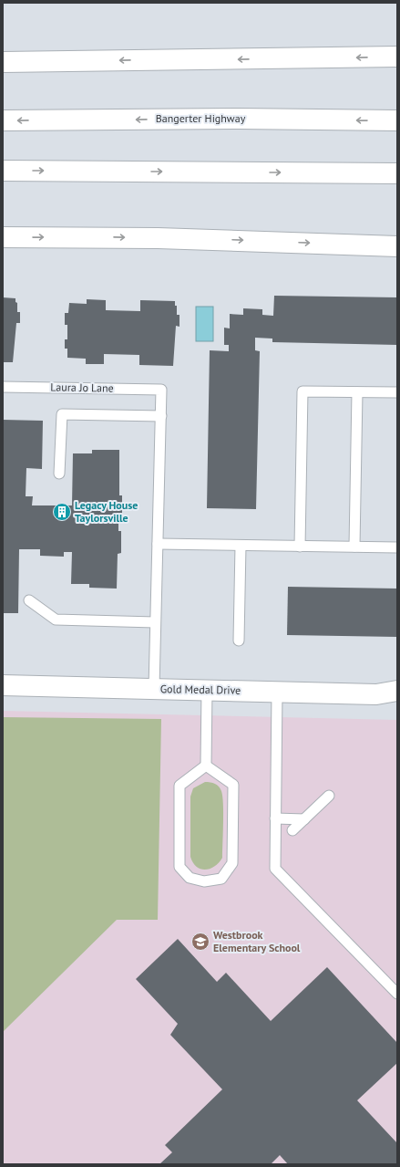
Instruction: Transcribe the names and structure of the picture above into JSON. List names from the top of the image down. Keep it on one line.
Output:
{"streets":{"main road":["Bangerter Highway","Gold Medal Drive"],"lane":["Laura Jo Lane"]},"places":{"building":["Legacy House Taylorsville"],"school or university":["Westbrook Elementary School"]}}
